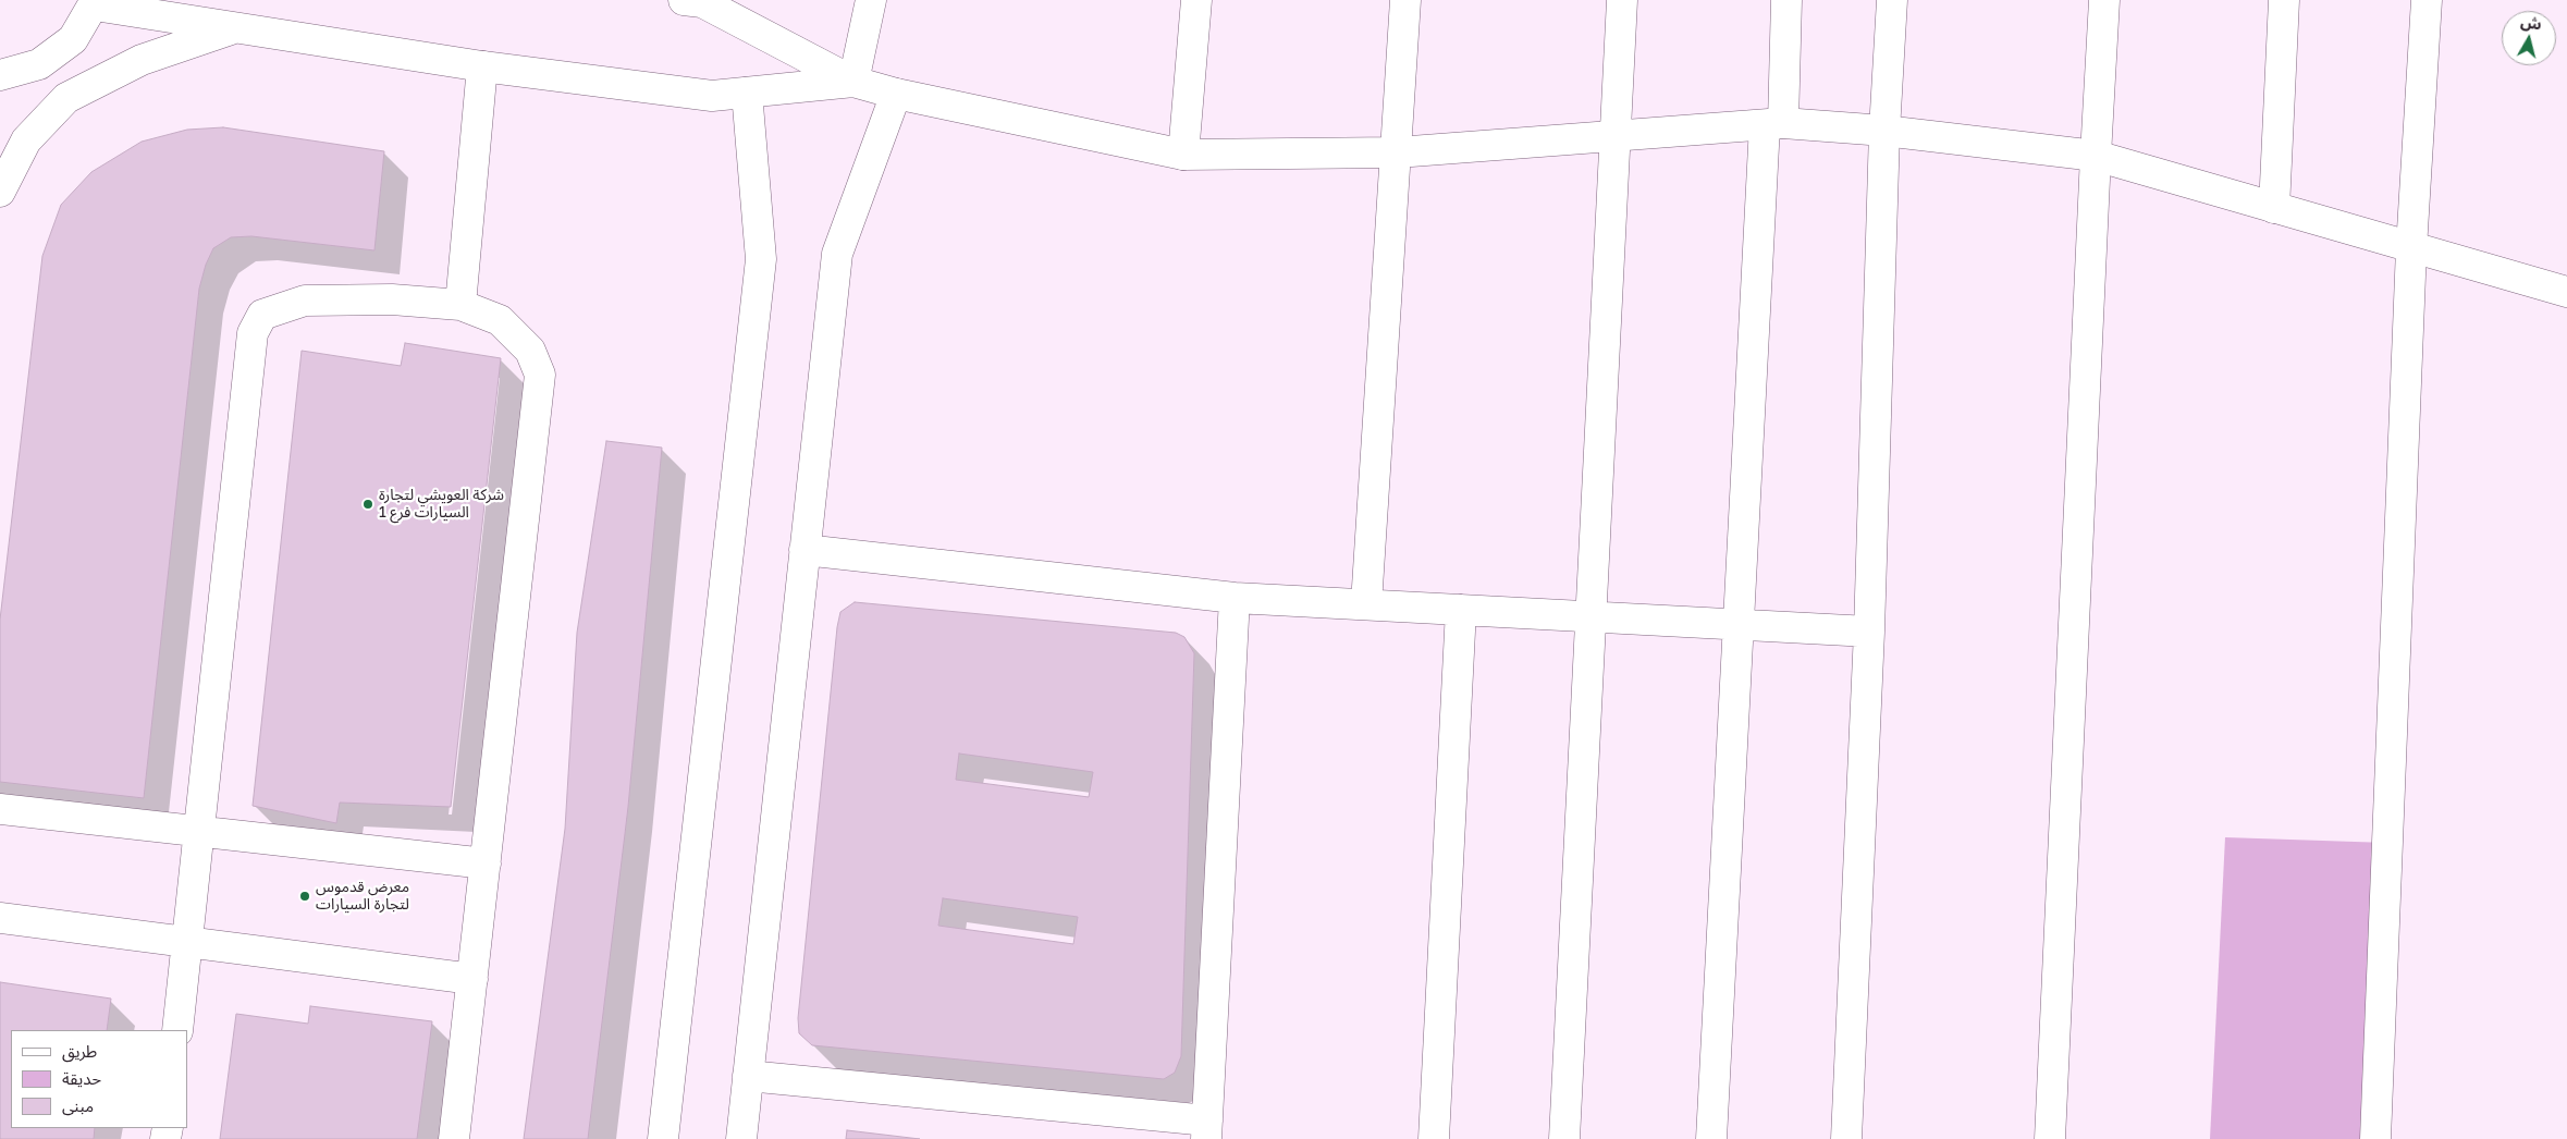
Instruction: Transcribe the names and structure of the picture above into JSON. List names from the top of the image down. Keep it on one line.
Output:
{"places":["شركة العويشي لتجارة السيارات فرع 1","معرض قدموس لتجارة السيارات"],"legend":["طريق","حديقة","مبنى"],"north":"top"}
